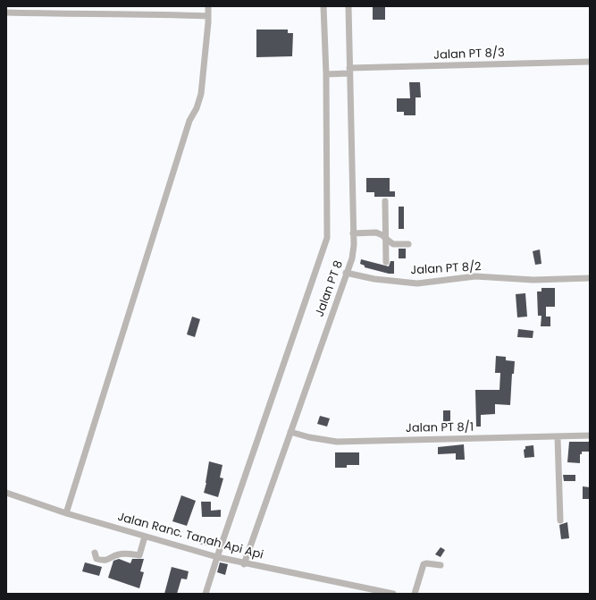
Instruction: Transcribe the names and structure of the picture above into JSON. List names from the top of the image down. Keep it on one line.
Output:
{"streets":{"street":["Jalan PT 8/3","Jalan PT 8/2","Jalan PT 8","Jalan PT 8/1","Jalan Ranc. Tanah Api Api"]},"crossings":[["Jalan PT 8/3","Jalan PT 8"],["Jalan PT 8/2","Jalan PT 8"],["Jalan PT 8","Jalan PT 8/1"],["Jalan PT 8","Jalan Ranc. Tanah Api Api"]]}
